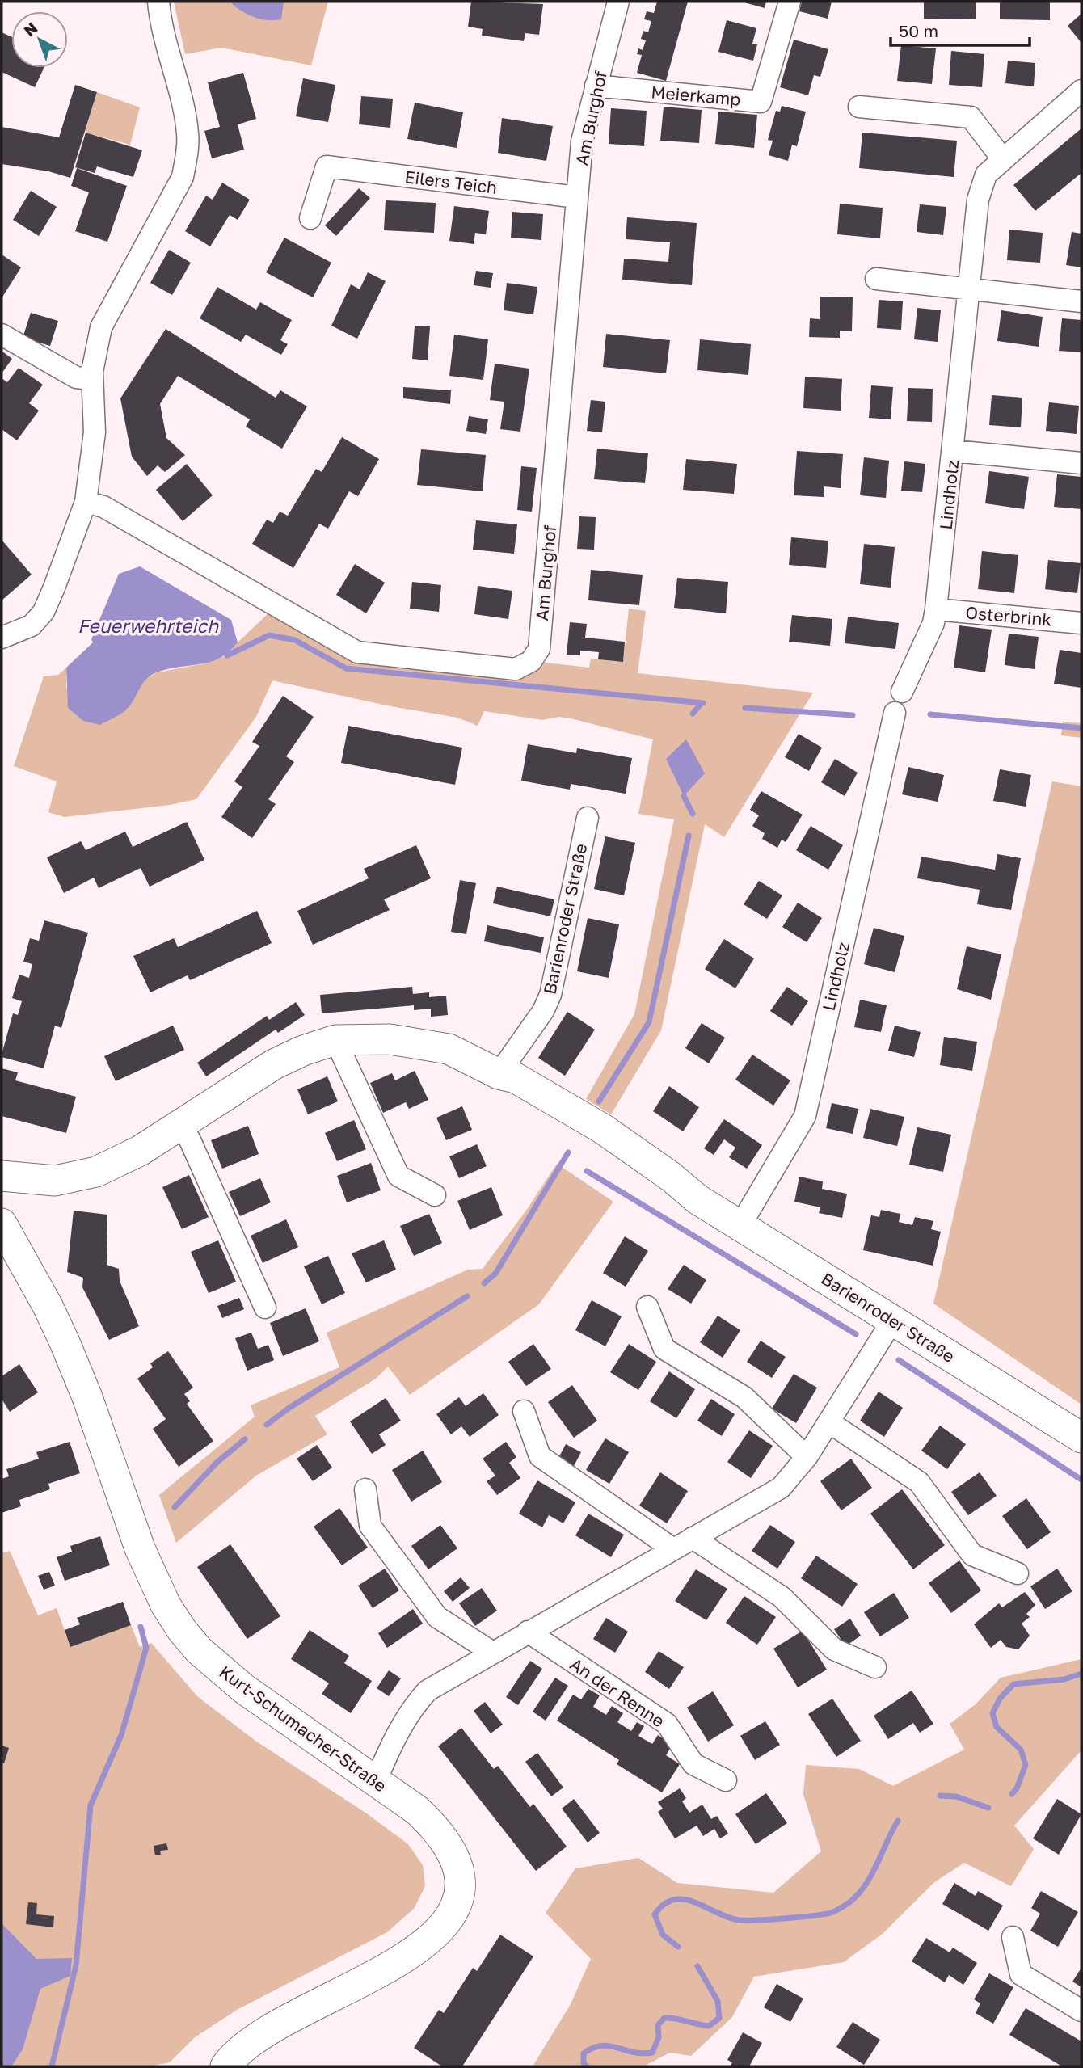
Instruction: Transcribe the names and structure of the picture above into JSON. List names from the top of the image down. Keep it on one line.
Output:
{"streets":{"main road":["Barienroder Straße","Kurt-Schumacher-Straße"],"street":["Meierkamp","Am Burghof","Eilers Teich","Lindholz","Osterbrink","An der Renne"]},"crossings":[["Meierkamp","Am Burghof"],["Am Burghof","Eilers Teich"],["Lindholz","Osterbrink"],["Lindholz","Barienroder Straße"]],"water":["Feuerwehrteich"],"scale_bar":"50 m","north":"top left"}
